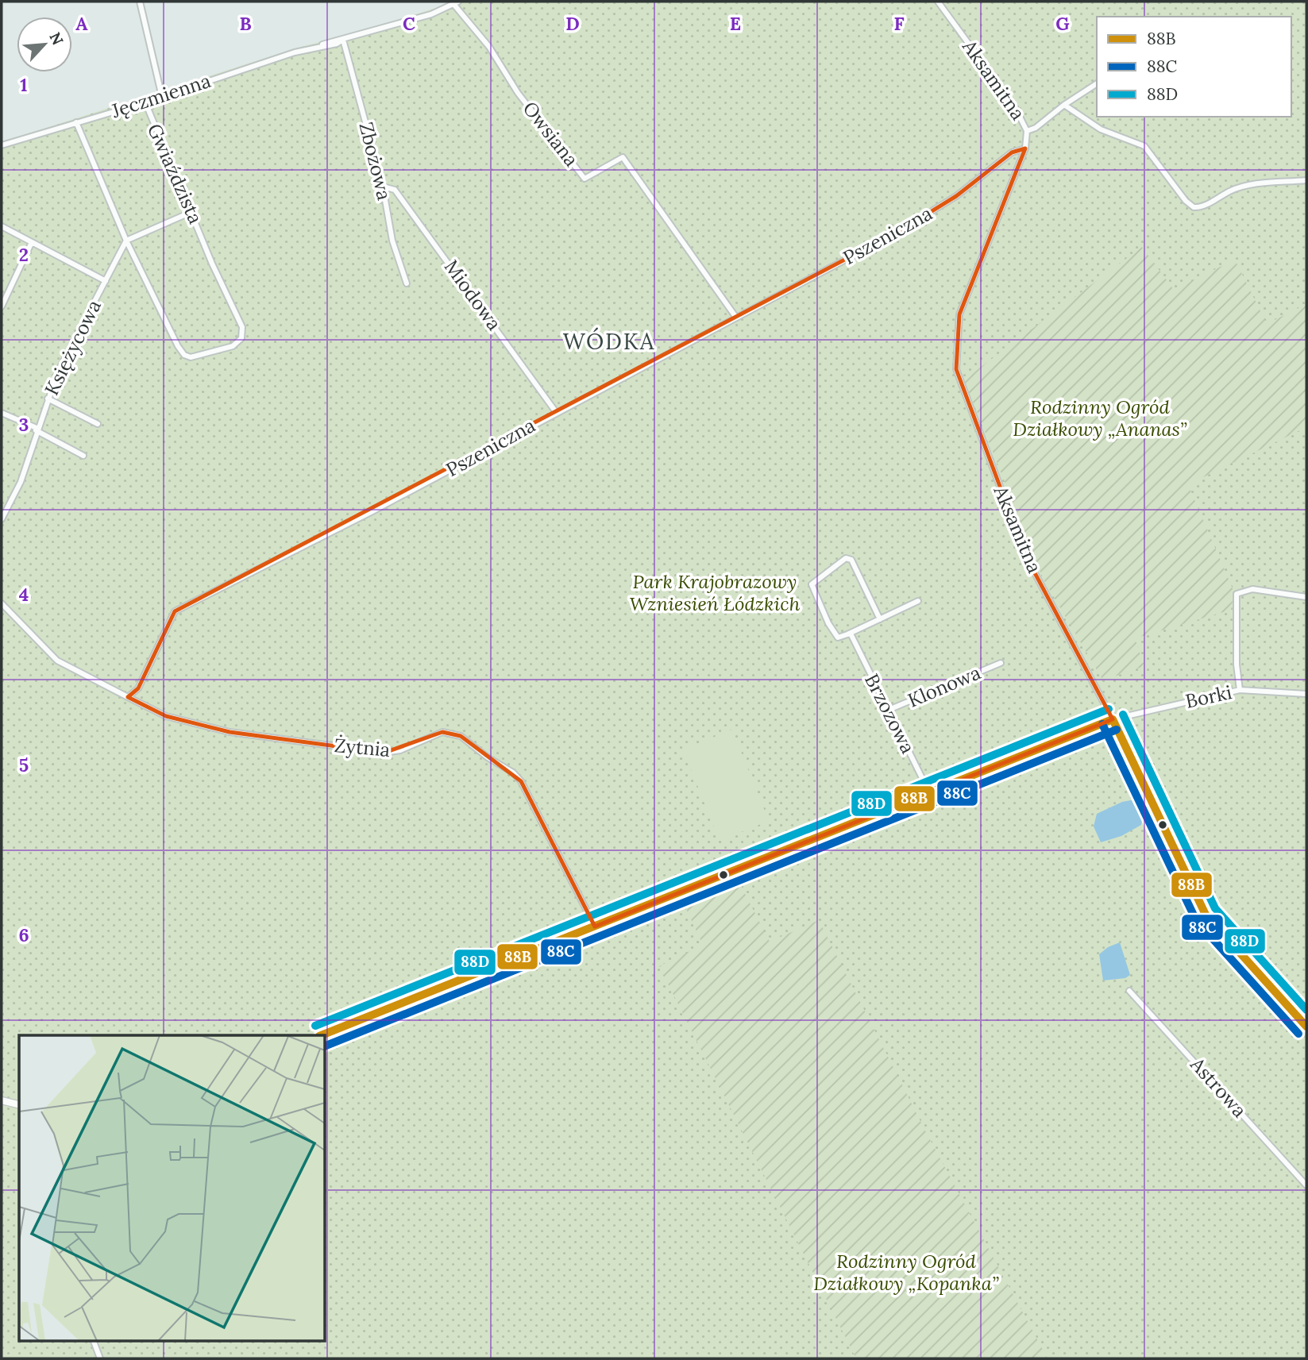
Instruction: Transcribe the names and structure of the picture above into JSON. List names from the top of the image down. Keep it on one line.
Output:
{"streets":{"street":["Aksamitna","Jęczmienna","Owsiana","Zbożowa","Gwiaździsta","Pszeniczna","Miodowa","Księżycowa","Klonowa","Borki","Brzozowa","Żytnia","Astrowa"]},"crossings":[["Aksamitna","Pszeniczna"],["Aksamitna","Borki"],["Jęczmienna","Owsiana"],["Jęczmienna","Zbożowa"],["Jęczmienna","Gwiaździsta"],["Owsiana","Pszeniczna"],["Zbożowa","Miodowa"],["Gwiaździsta","Księżycowa"],["Pszeniczna","Miodowa"],["Pszeniczna","Żytnia"],["Klonowa","Brzozowa"]],"districts":["WÓDKA"],"parks":["Rodzinny Ogród Działkowy „Ananas”","Park Krajobrazowy Wzniesień Łódzkich","Rodzinny Ogród Działkowy „Kopanka”"],"lines":["transit line 88D","transit line 88B","transit line 88C"],"legend":["88B","88C","88D"],"north":"top right","grid":{"columns":["A","B","C","D","E","F","G"],"rows":["1","2","3","4","5","6"]}}
